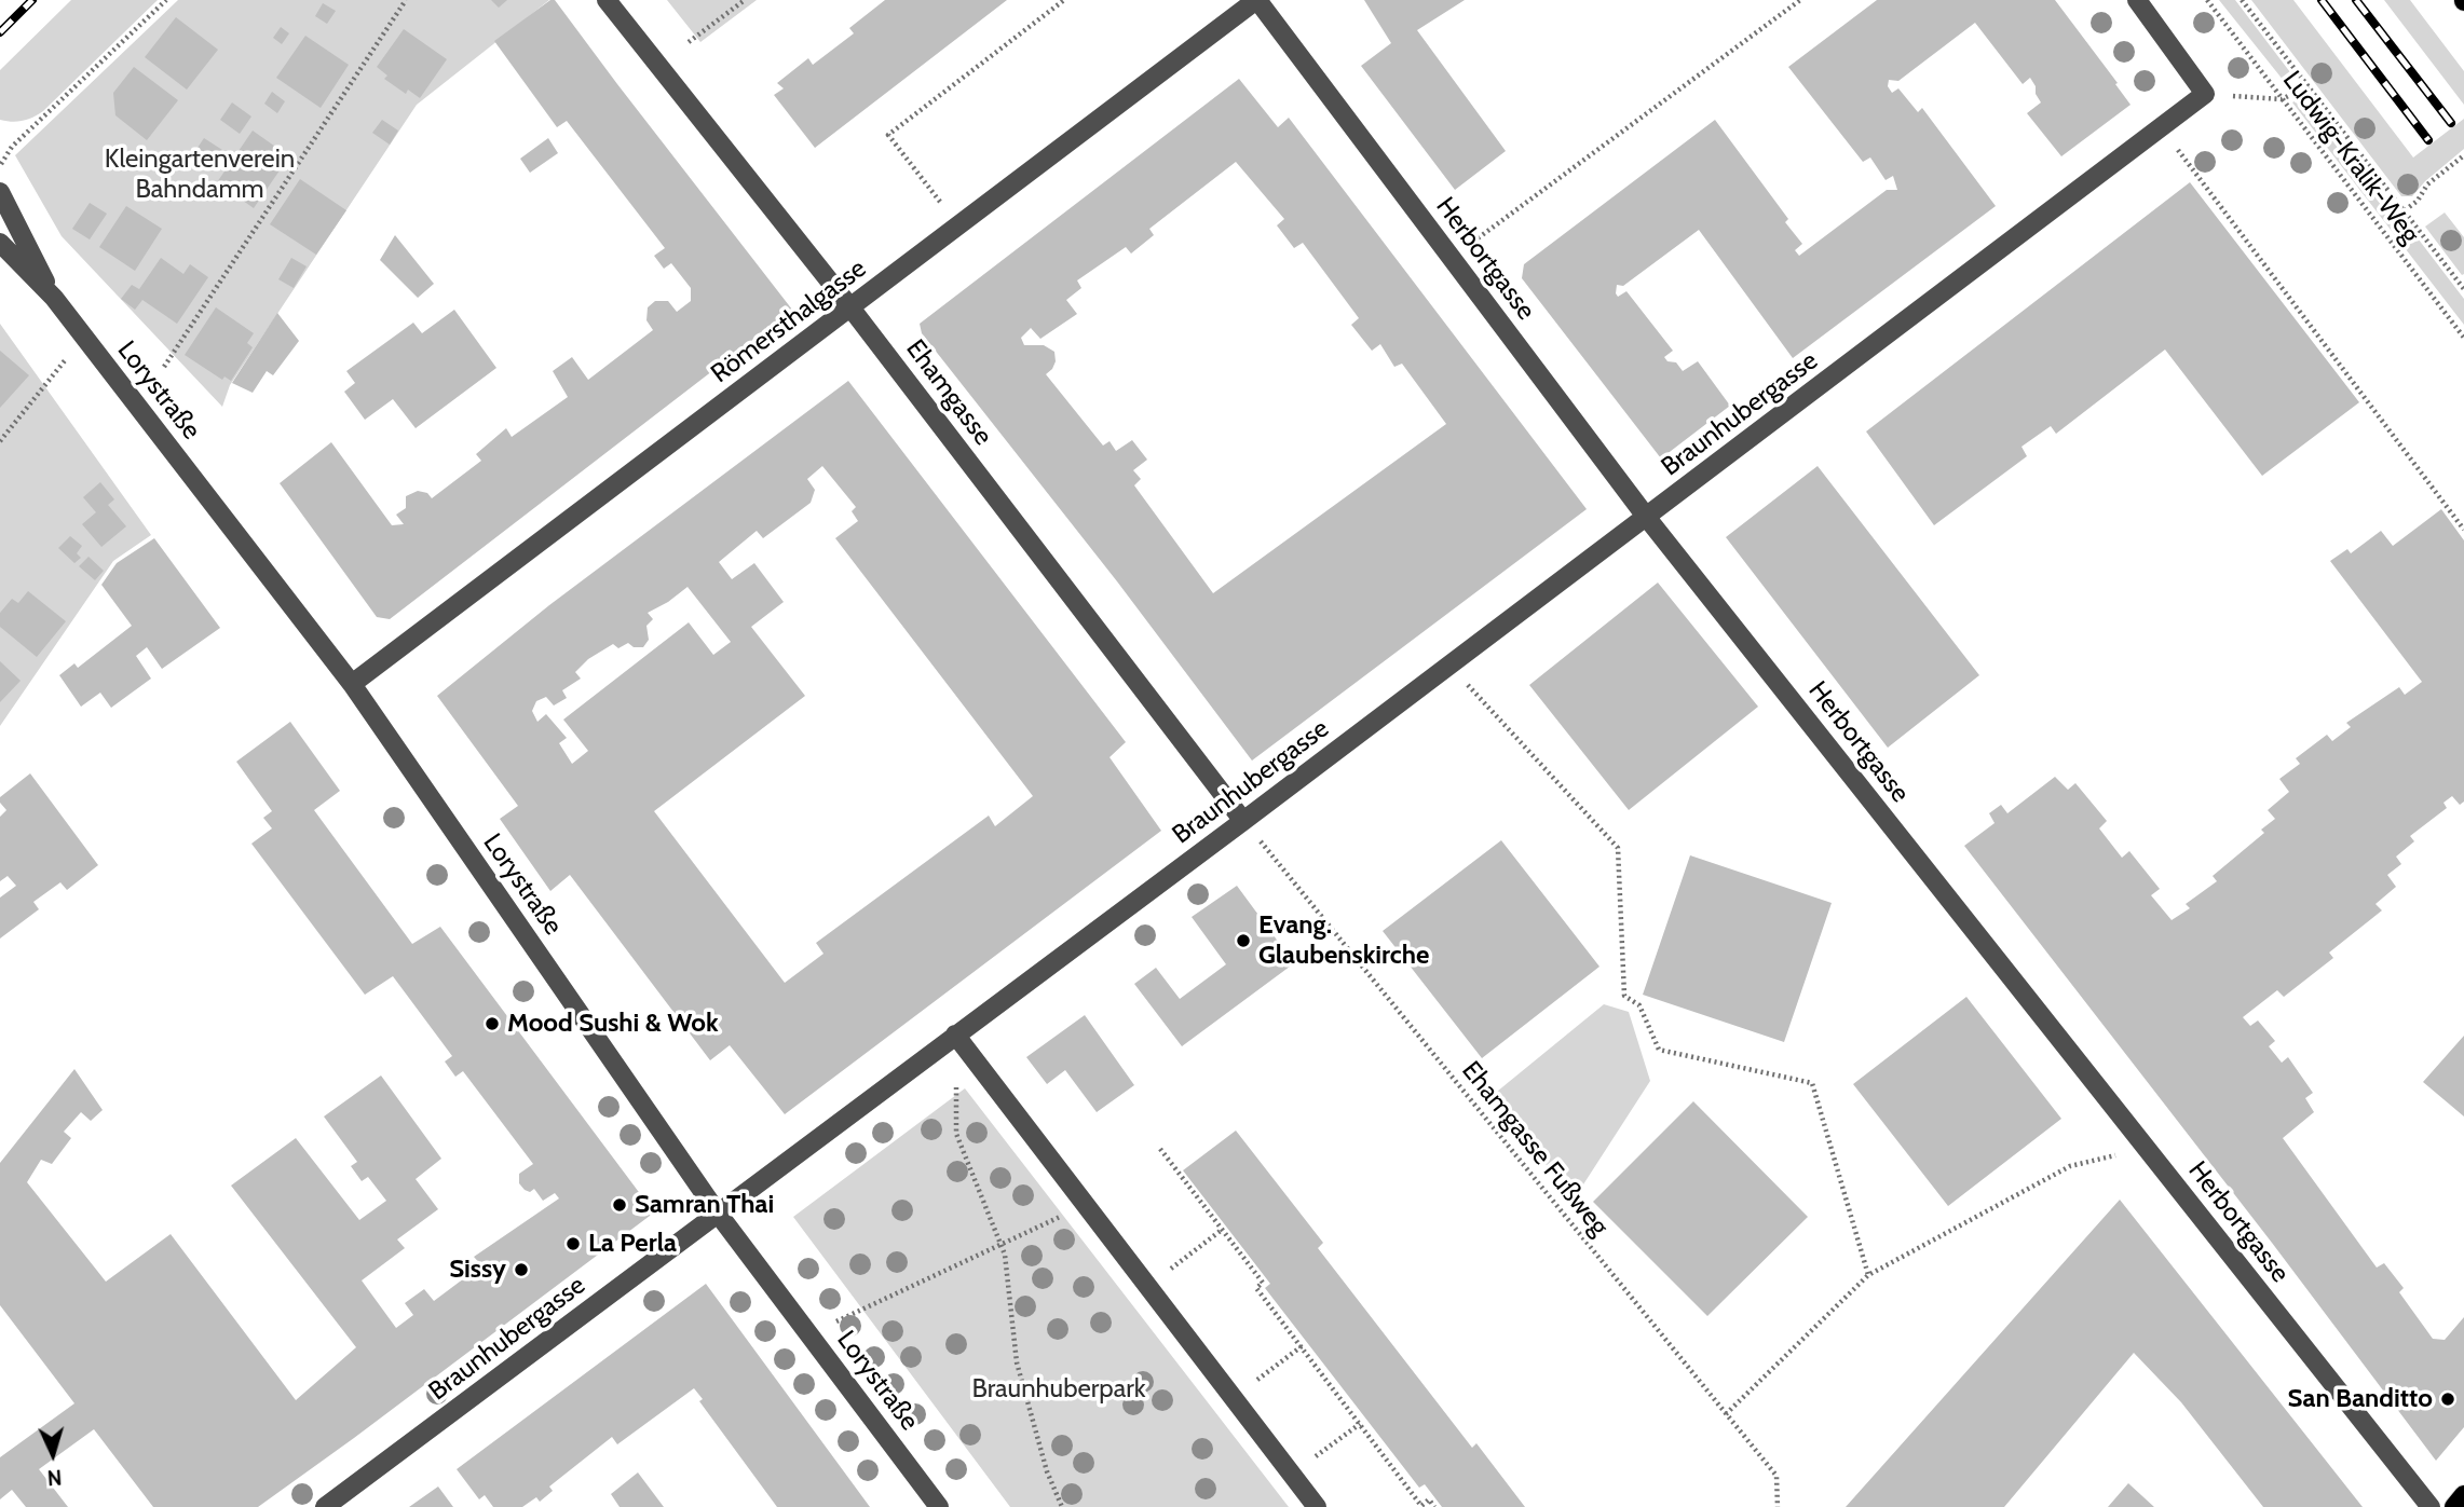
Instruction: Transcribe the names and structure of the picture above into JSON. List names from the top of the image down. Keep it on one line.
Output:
{"streets":{"street":["Herbortgasse","Römersthalgasse","Lorystraße","Ehamgasse","Braunhubergasse"],"path":["Ludwig-Kralik-Weg","Ehamgasse Fußweg"]},"crossings":[["Herbortgasse","Römersthalgasse"],["Herbortgasse","Braunhubergasse"],["Römersthalgasse","Lorystraße"],["Römersthalgasse","Ehamgasse"],["Lorystraße","Braunhubergasse"],["Ehamgasse","Braunhubergasse"],["Ehamgasse","Ehamgasse Fußweg"],["Braunhubergasse","Ehamgasse Fußweg"]],"parks":["Kleingartenverein Bahndamm","Braunhuberpark"],"places":["Evang. Glaubenskirche","Mood Sushi & Wok","Samran Thai","La Perla","Sissy","San Banditto"],"north":"bottom"}
